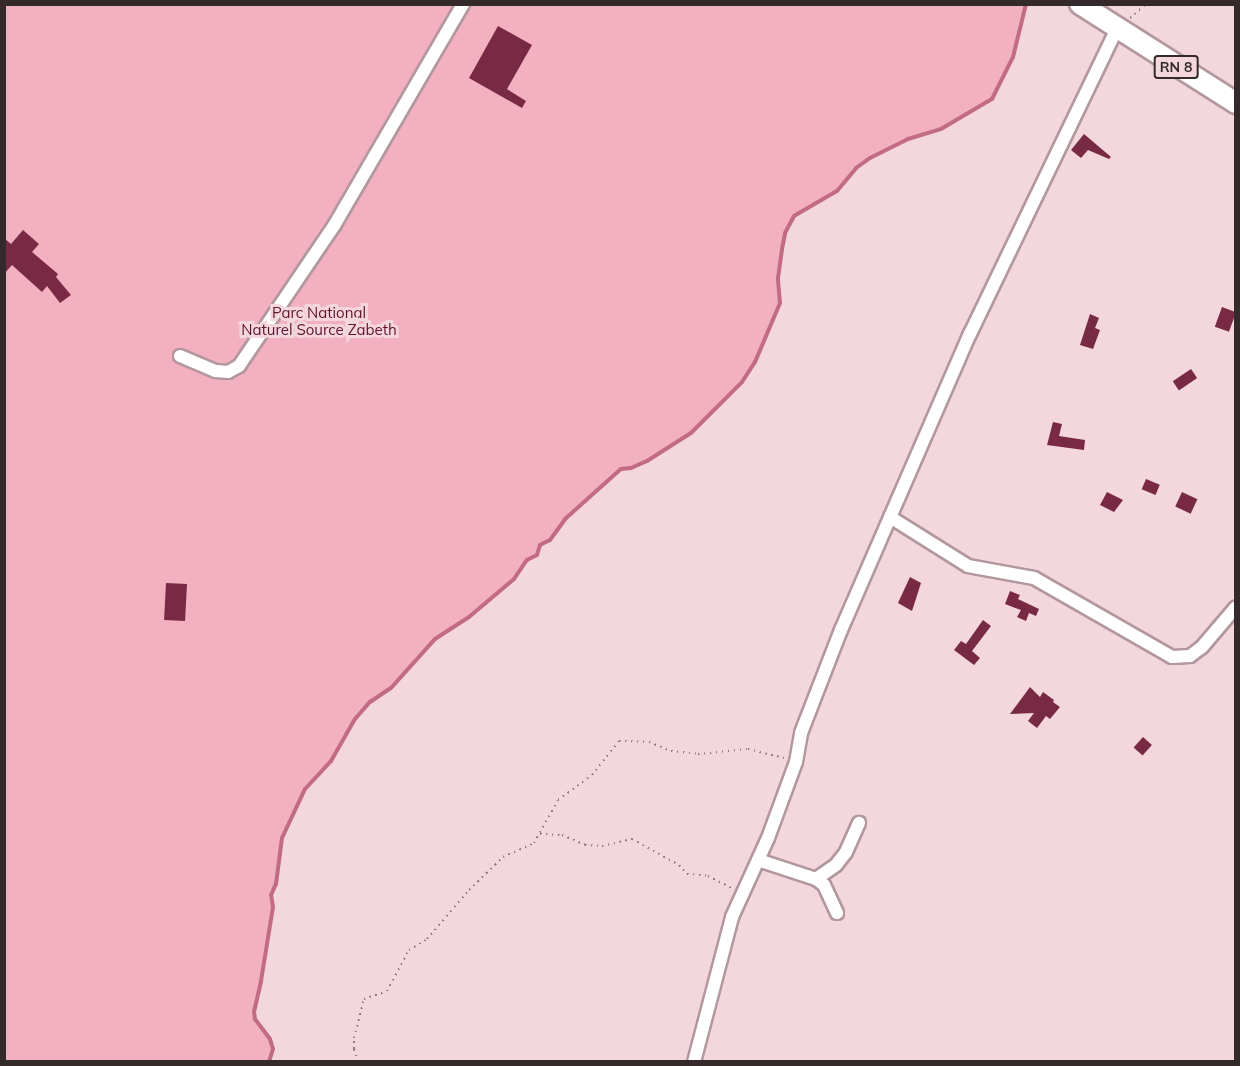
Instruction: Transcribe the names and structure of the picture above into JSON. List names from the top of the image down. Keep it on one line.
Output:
{"streets":{"main road":["RN 8"]},"parks":["Parc National Naturel Source Zabeth"]}
